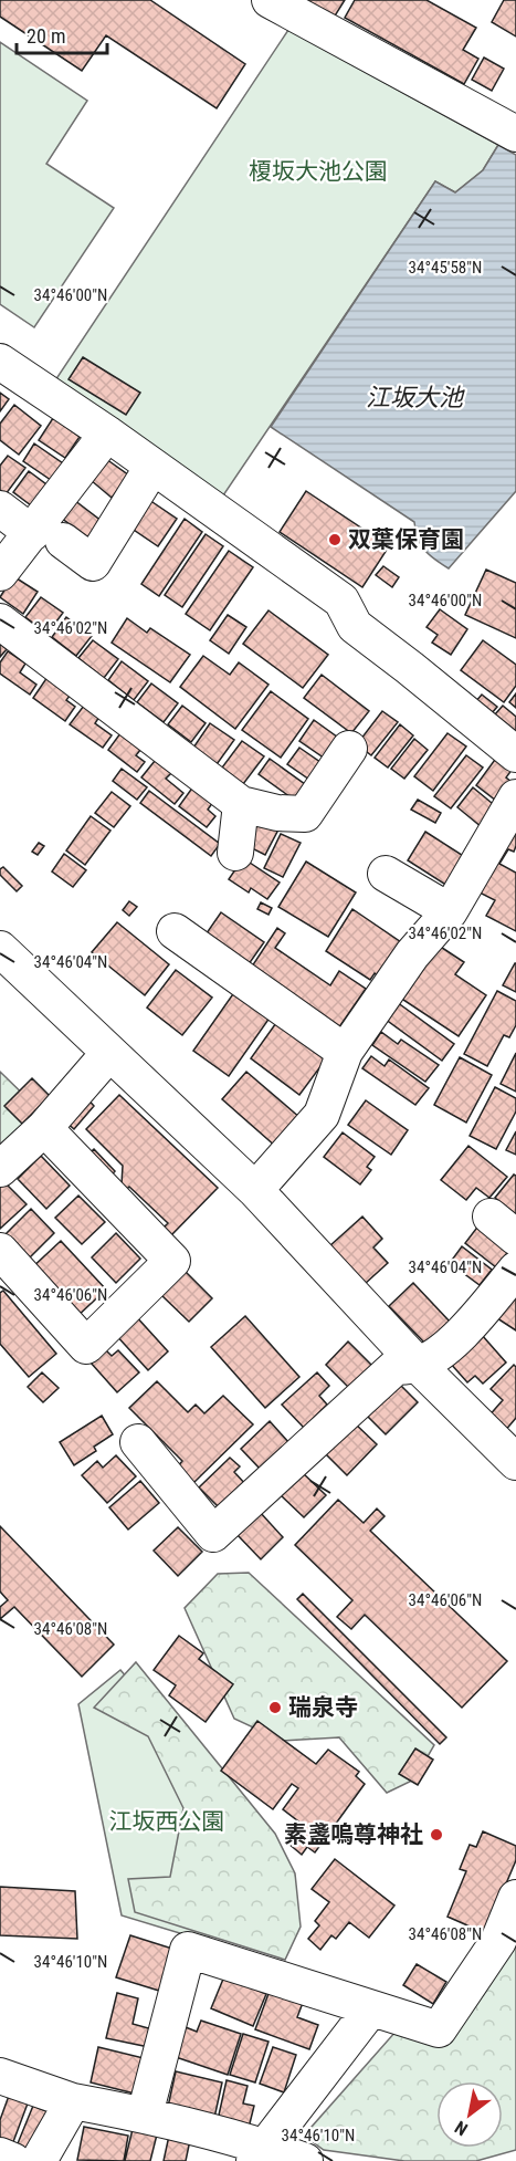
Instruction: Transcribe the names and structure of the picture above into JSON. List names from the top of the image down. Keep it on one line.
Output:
{"water":["江坂大池"],"parks":["榎坂大池公園","江坂西公園"],"places":["双葉保育園","瑞泉寺","素盞嗚尊神社"],"scale_bar":"20 m","north":"bottom left","coordinates":["34°45'58\"N","34°46'00\"N","34°46'02\"N","34°46'04\"N","34°46'06\"N","34°46'08\"N","34°46'10\"N"]}
